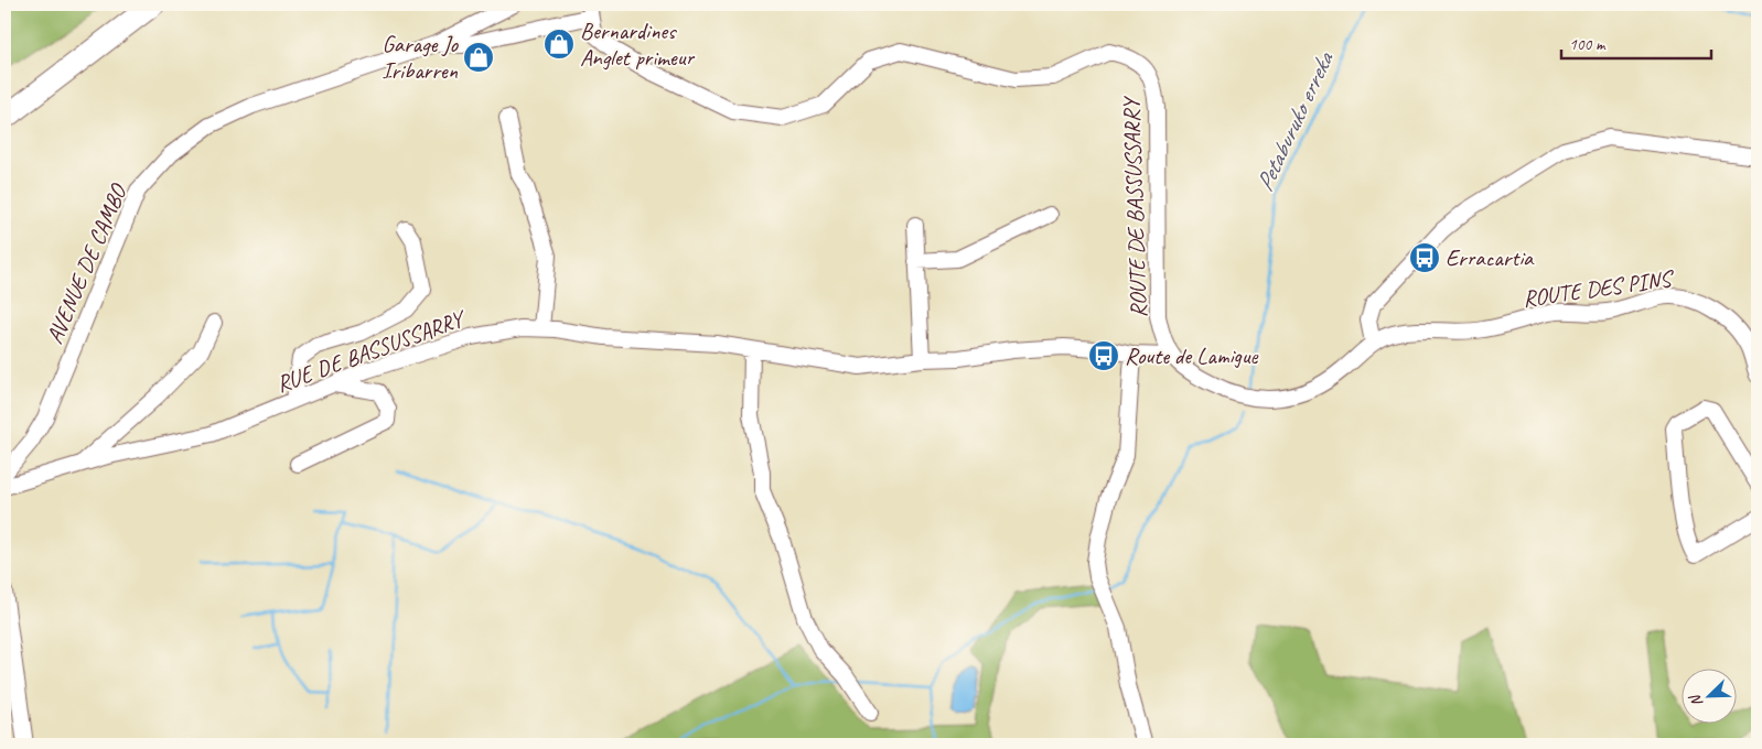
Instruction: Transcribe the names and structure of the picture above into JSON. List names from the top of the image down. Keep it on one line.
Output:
{"streets":{"street":["ROUTE DE BASSUSSARRY","AVENUE DE CAMBO","ROUTE DES PINS","RUE DE BASSUSSARRY"]},"crossings":[["ROUTE DE BASSUSSARRY","AVENUE DE CAMBO"],["ROUTE DE BASSUSSARRY","ROUTE DES PINS"]],"water":["Petaburuko erreka"],"places":{"shop":["Bernardines Anglet primeur","Garage Jo Iribarren"],"bus stop":["Erracartia","Route de Lamigue"]},"scale_bar":"100 m","north":"bottom left"}
